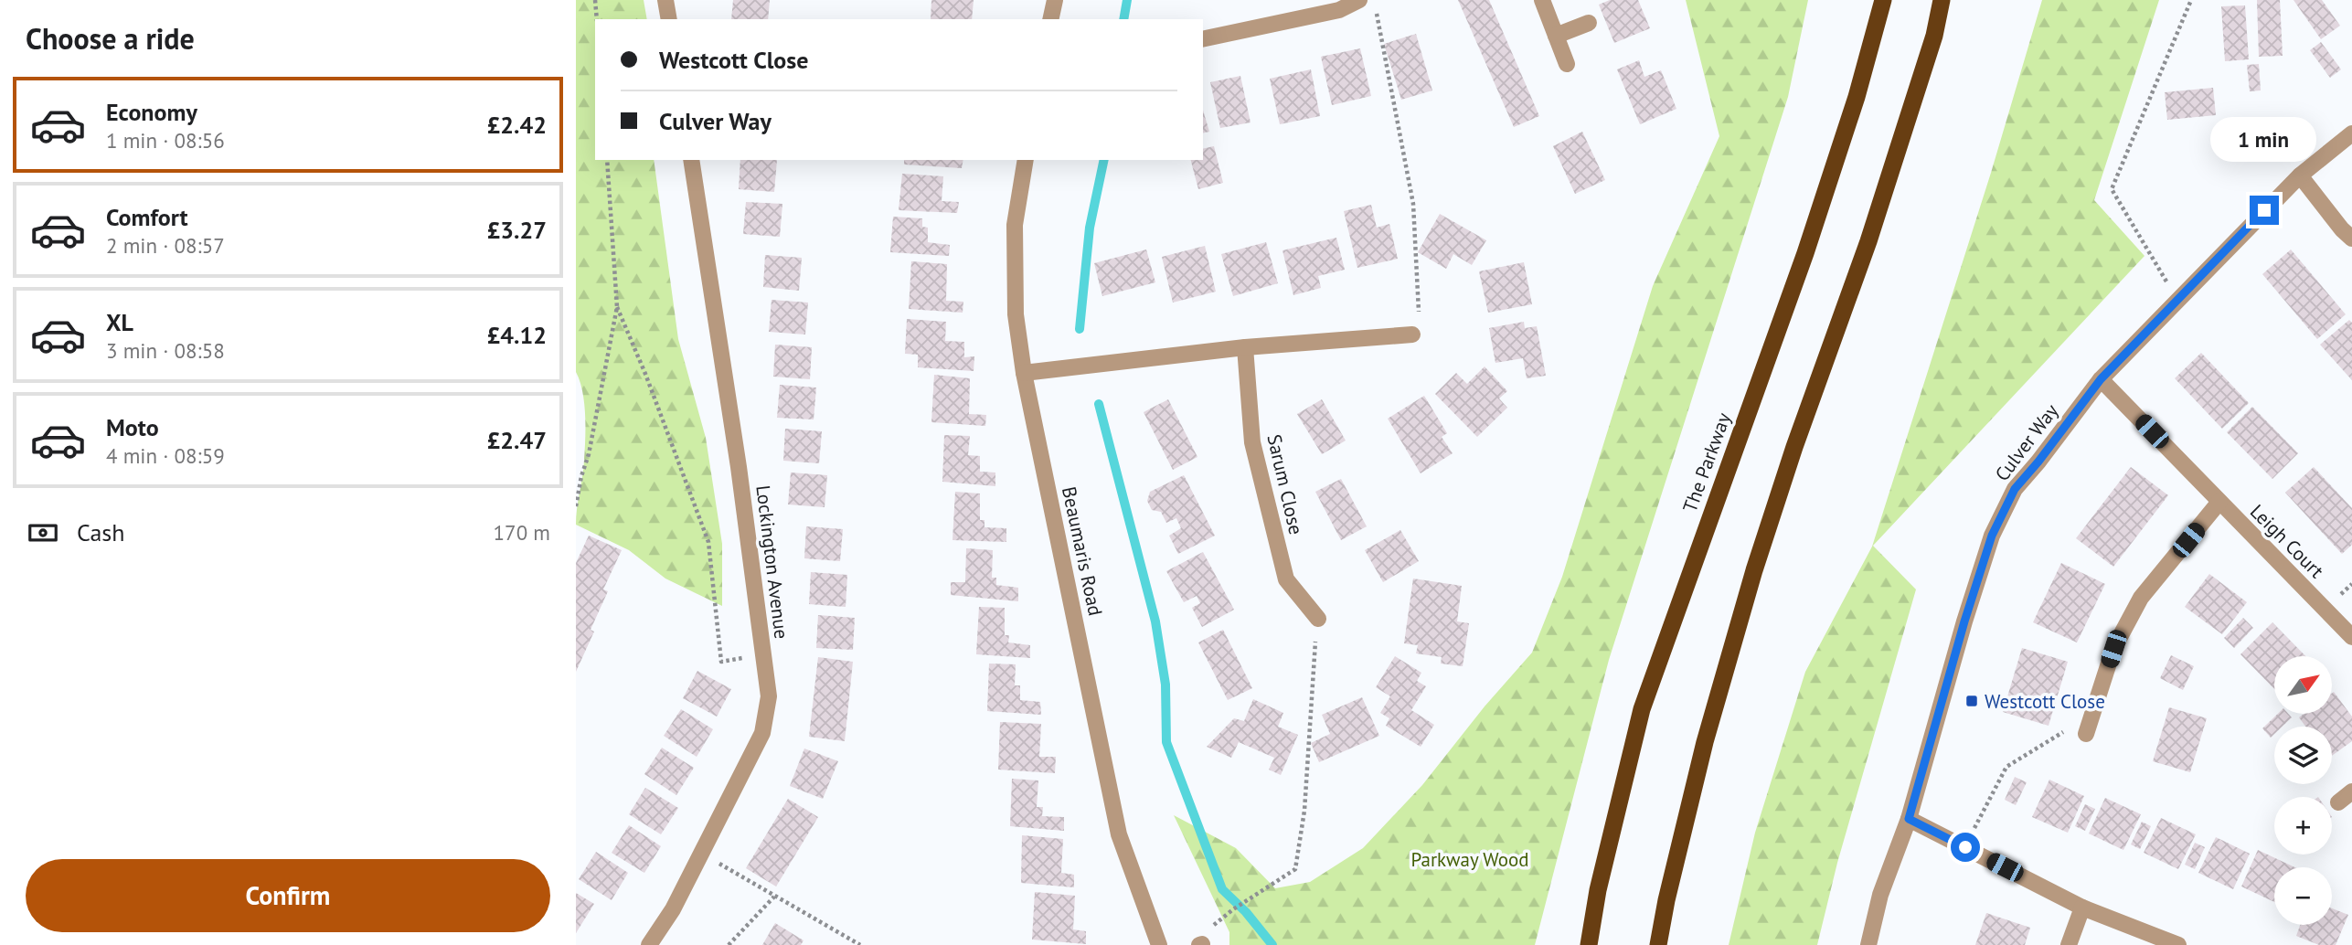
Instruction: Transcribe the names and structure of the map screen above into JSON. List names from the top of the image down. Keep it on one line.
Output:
{"streets":{"highway":["The Parkway"],"street":["Culver Way","Sarum Close","Leigh Court","Beaumaris Road","Lockington Avenue"]},"crossings":[["Culver Way","Leigh Court"]],"parks":["Parkway Wood"],"places":{"transit":["Westcott Close"]},"north":"top right","page":{"heading":"Choose a ride","banner":["Westcott Close","Culver Way"],"list":[{"name":"Economy","note":"1 min · 08:56","value":"£2.42"},{"name":"Comfort","note":"2 min · 08:57","value":"£3.27"},{"name":"XL","note":"3 min · 08:58","value":"£4.12"},{"name":"Moto","note":"4 min · 08:59","value":"£2.47"}],"bubble":"1 min","pay":["Cash","170 m"],"map_buttons":["+","−"],"buttons":"Confirm"}}
